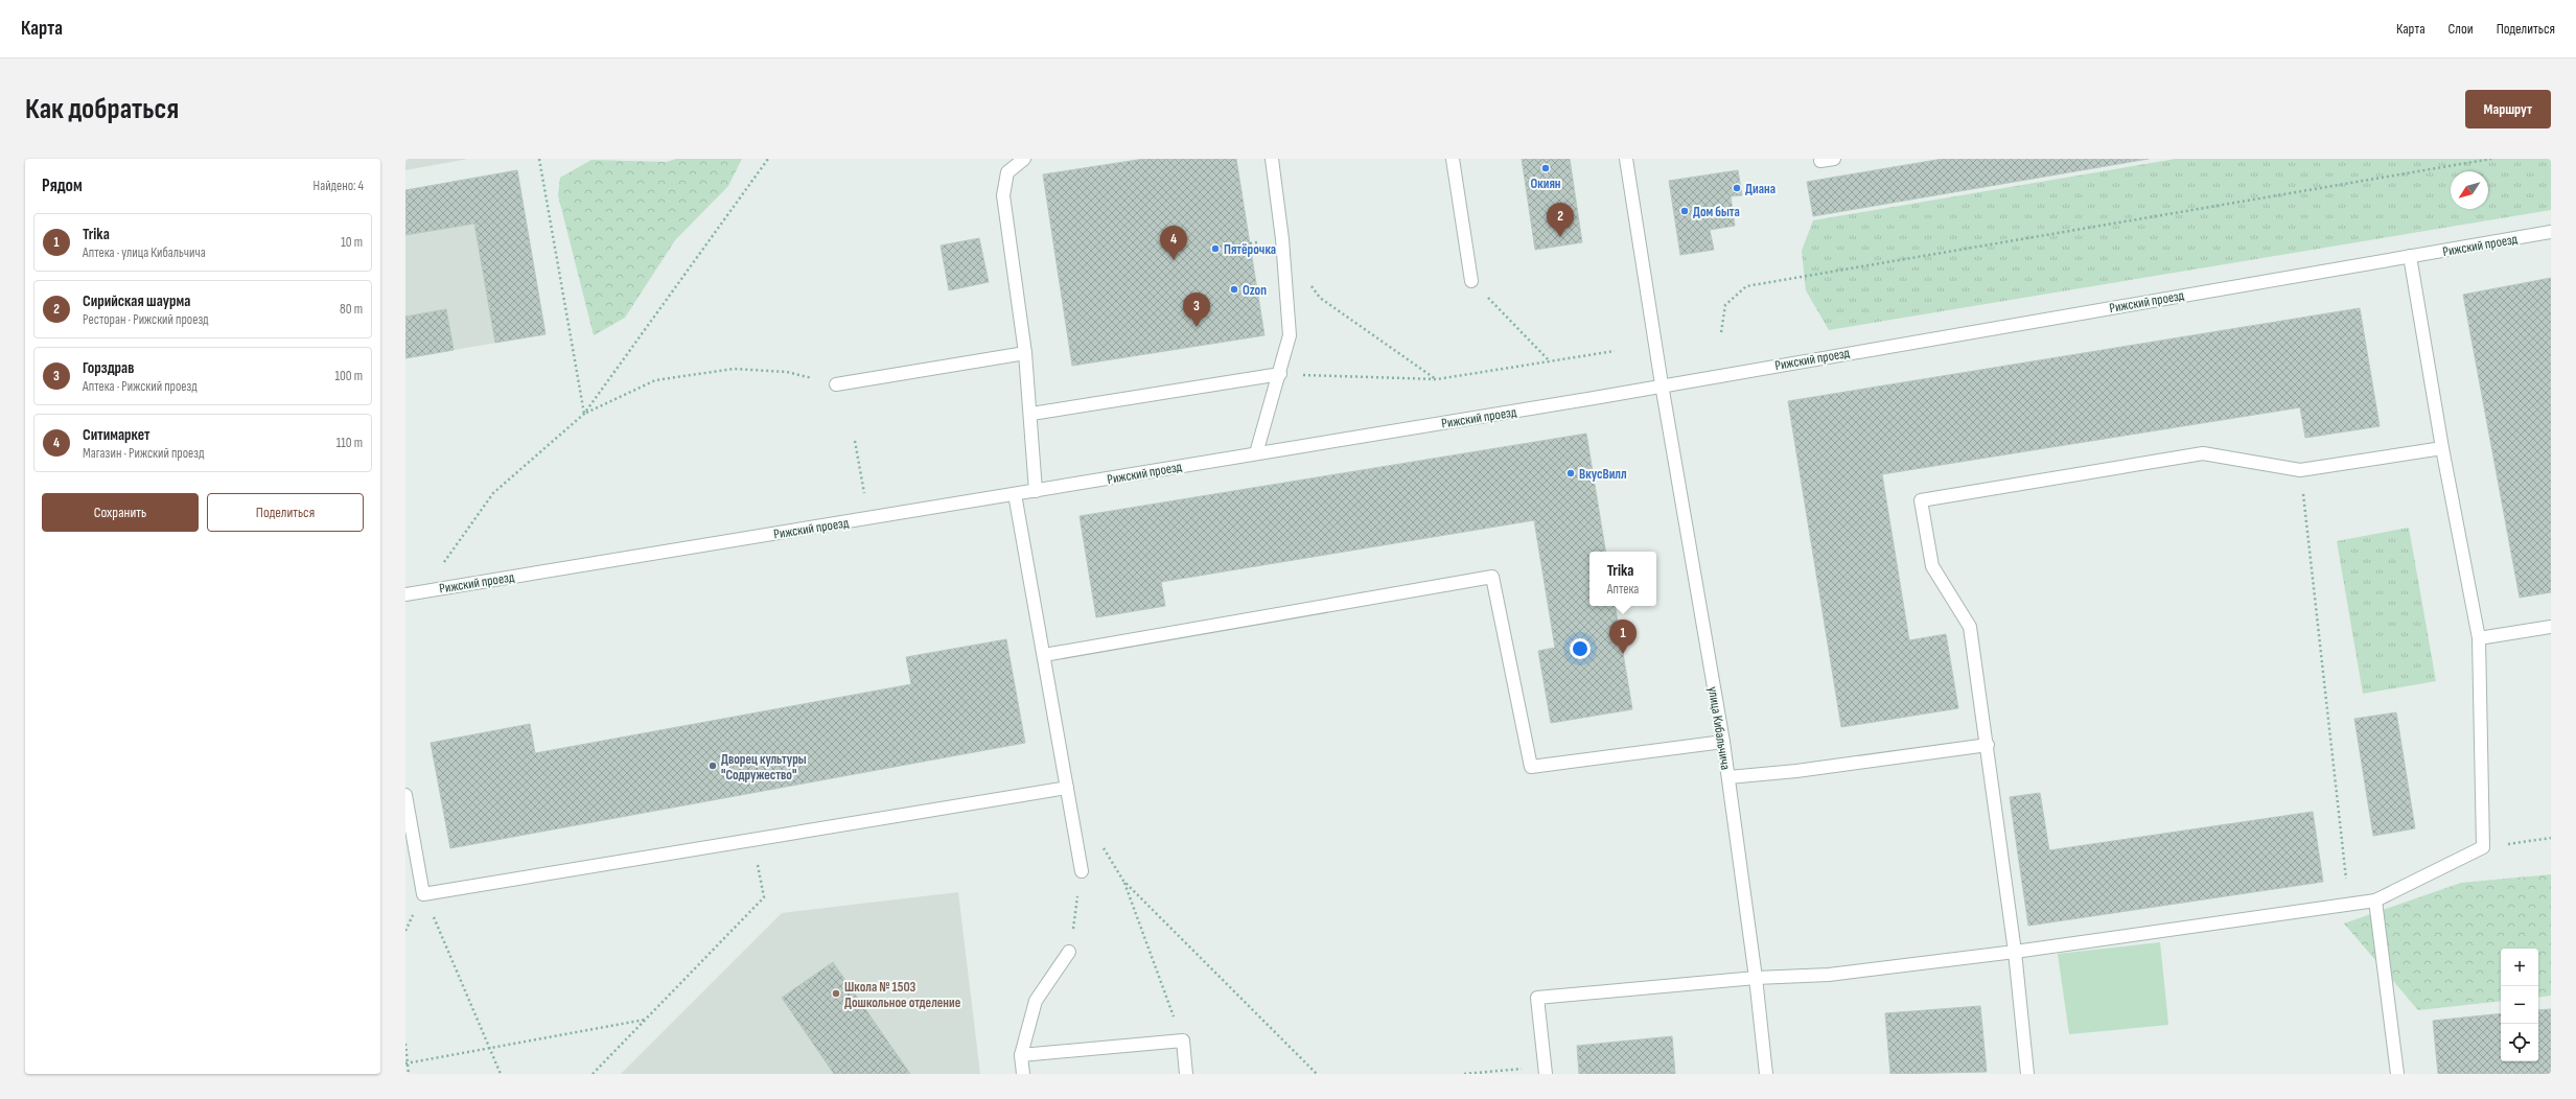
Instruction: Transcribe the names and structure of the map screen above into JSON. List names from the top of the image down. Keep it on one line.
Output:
{"streets":{"street":["Рижский проезд","улица Кибальчича"]},"crossings":[["Рижский проезд","улица Кибальчича"]],"places":["Окиян","Диана","Дом быта","Пятёрочка","Ozon","ВкусВилл","Дворец культуры \"Содружество\"","Школа № 1503 Дошкольное отделение"],"north":"bottom left","page":{"header":"Карта","nav":["Карта","Слои","Поделиться"],"buttons":["Маршрут",["Сохранить","Поделиться"]],"title":"Как добраться","heading":["Рядом","Найдено: 4"],"pins":["2","4","3","1"],"list":[{"mark":"1","name":"Trika","note":"Аптека · улица Кибальчича","value":"10 m"},{"mark":"2","name":"Сирийская шаурма","note":"Ресторан · Рижский проезд","value":"80 m"},{"mark":"3","name":"Горздрав","note":"Аптека · Рижский проезд","value":"100 m"},{"mark":"4","name":"Ситимаркет","note":"Магазин · Рижский проезд","value":"110 m"}],"popup":["Trika","Аптека"],"map_buttons":["+","−"]}}
